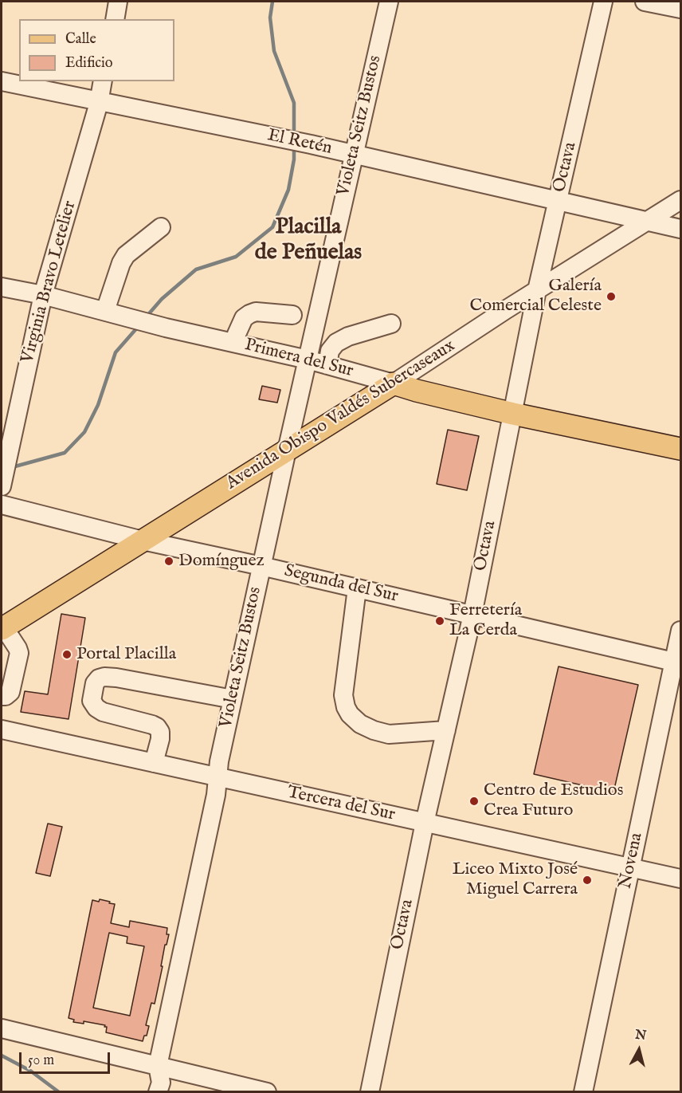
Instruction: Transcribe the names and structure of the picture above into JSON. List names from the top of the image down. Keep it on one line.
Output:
{"streets":{"main road":["Primera del Sur","Avenida Obispo Valdés Subercaseaux"],"street":["Violeta Seitz Bustos","El Retén","Octava","Virginia Bravo Letelier","Segunda del Sur","Tercera del Sur","Novena"]},"crossings":[["Violeta Seitz Bustos","El Retén"],["Violeta Seitz Bustos","Primera del Sur"],["Violeta Seitz Bustos","Avenida Obispo Valdés Subercaseaux"],["Violeta Seitz Bustos","Segunda del Sur"],["Violeta Seitz Bustos","Tercera del Sur"],["El Retén","Octava"],["El Retén","Virginia Bravo Letelier"],["El Retén","Avenida Obispo Valdés Subercaseaux"],["Octava","Primera del Sur"],["Octava","Avenida Obispo Valdés Subercaseaux"],["Octava","Segunda del Sur"],["Octava","Tercera del Sur"],["Virginia Bravo Letelier","Primera del Sur"],["Primera del Sur","Avenida Obispo Valdés Subercaseaux"],["Avenida Obispo Valdés Subercaseaux","Segunda del Sur"],["Segunda del Sur","Novena"],["Tercera del Sur","Novena"]],"districts":["Placilla de Peñuelas"],"places":["Galería Comercial Celeste","Domínguez","Ferretería La Cerda","Portal Placilla","Centro de Estudios Crea Futuro","Liceo Mixto José Miguel Carrera"],"legend":["Calle","Edificio"],"scale_bar":"50 m","north":"top"}
